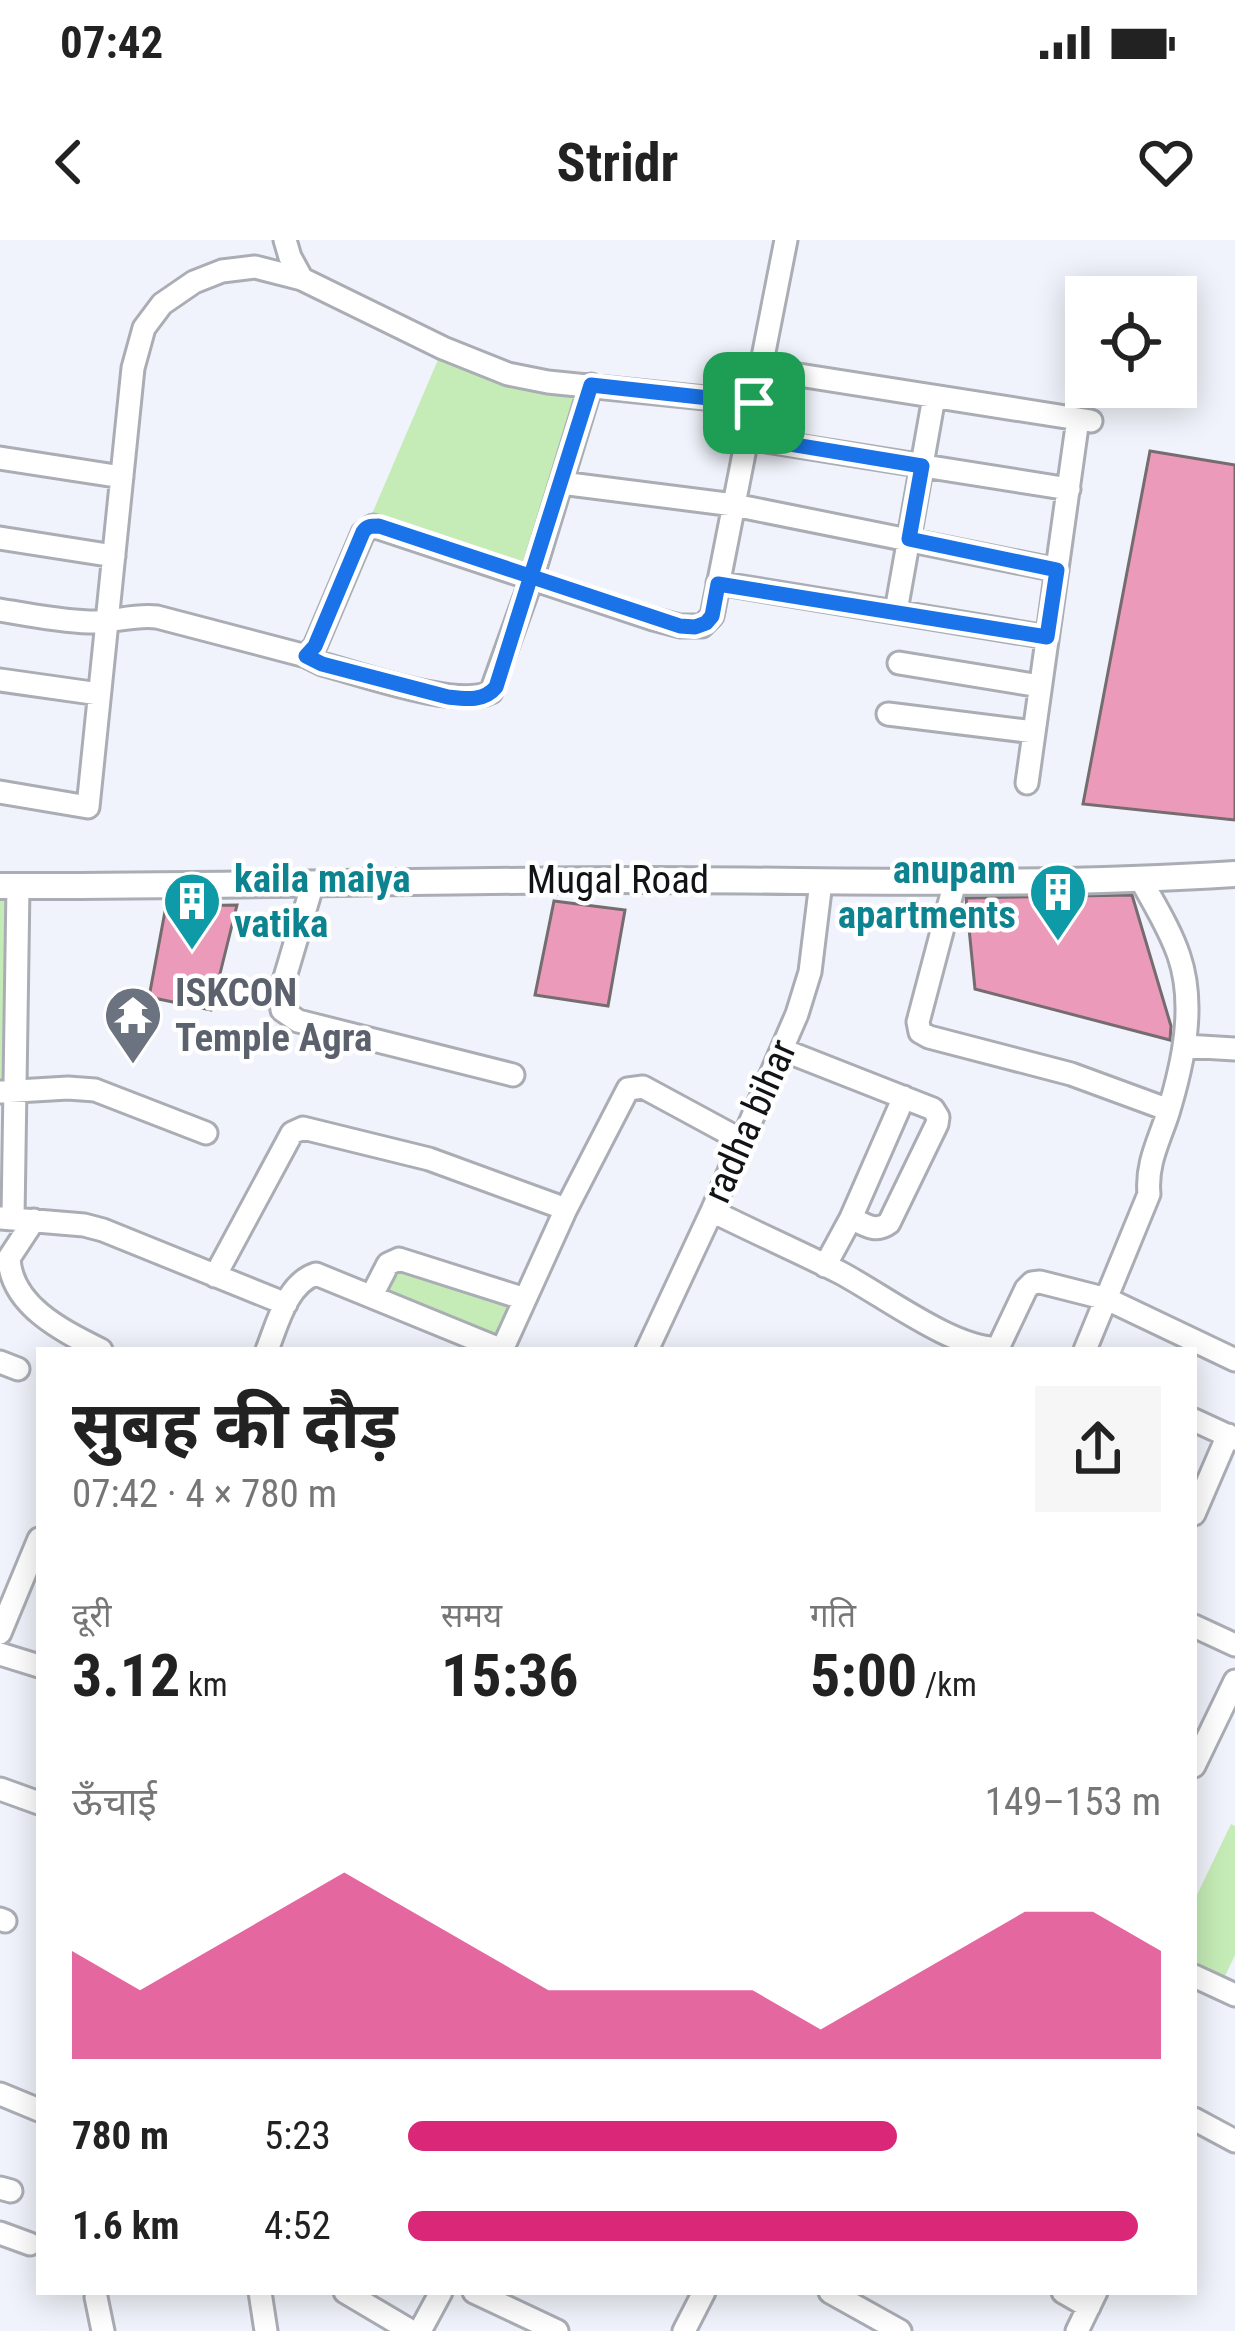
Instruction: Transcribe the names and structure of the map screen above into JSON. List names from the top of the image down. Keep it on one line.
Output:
{"streets":{"street":["Mugal Road","radha bihar"]},"crossings":[["Mugal Road","radha bihar"]],"places":{"building":["anupam apartments","kaila maiya vatika"],"temple":["ISKCON Temple Agra"]},"page":{"status":"07:42","header":"Stridr","heading":["सुबह की दौड़","07:42 · 4 × 780 m"],"stats":[["दूरी","3.12 km"],["समय","15:36"],["गति","5:00 /km"]],"chart":["ऊँचाई","149–153 m"],"list":[{"name":"780 m","note":"5:23"},{"name":"1.6 km","note":"4:52"}]}}
